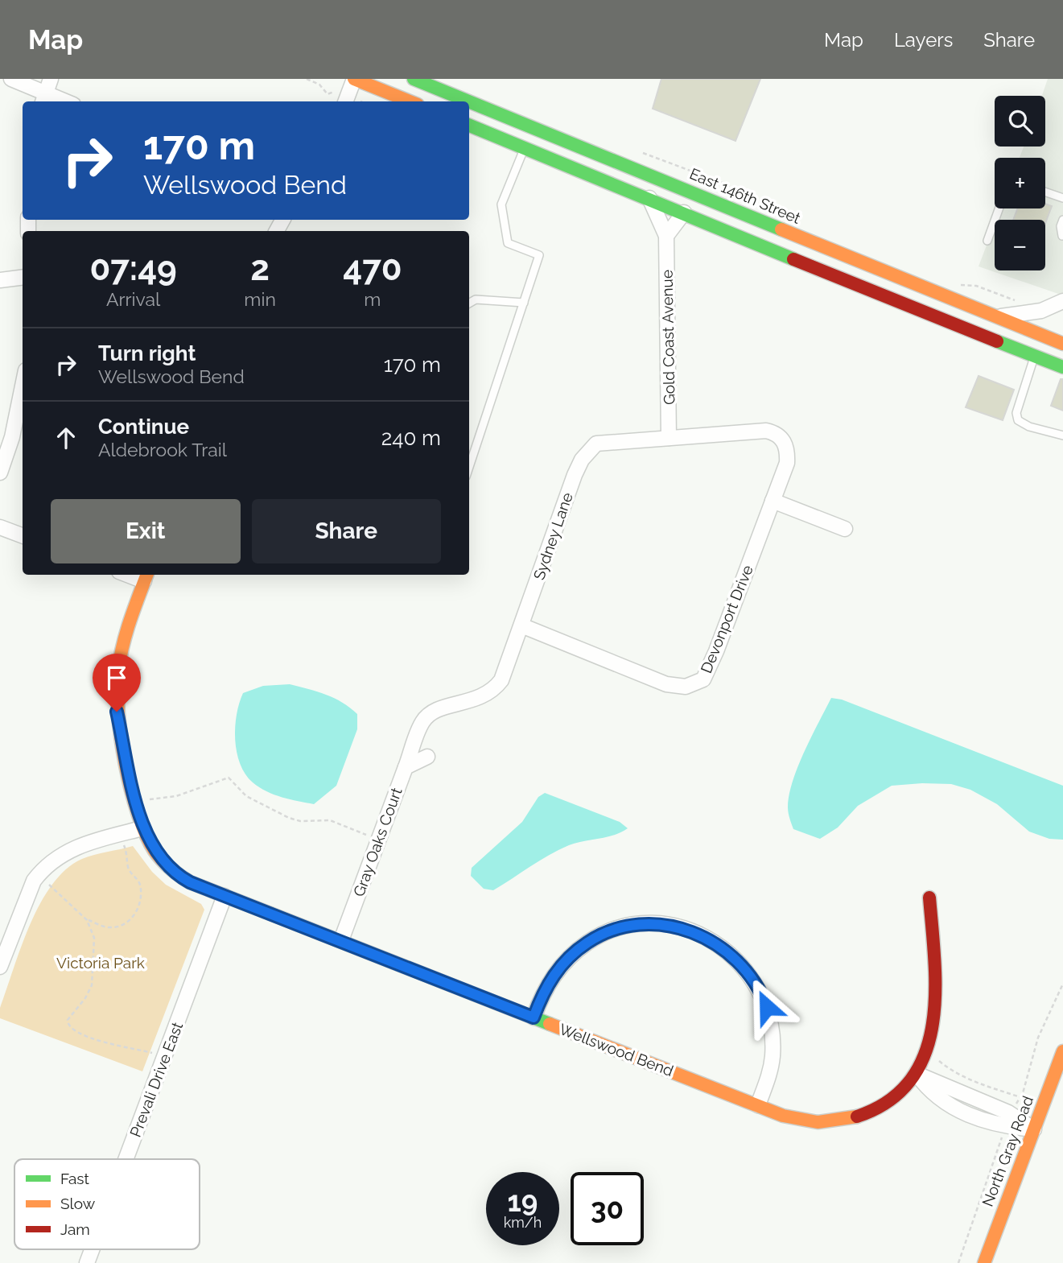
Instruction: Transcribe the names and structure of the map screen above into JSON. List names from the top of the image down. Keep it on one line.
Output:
{"streets":{"street":["East 146th Street","Gold Coast Avenue","Sydney Lane","Devonport Drive","Gray Oaks Court","Wellswood Bend","Prevali Drive East","North Gray Road"]},"crossings":[["Gold Coast Avenue","Sydney Lane"],["Sydney Lane","Devonport Drive"],["Sydney Lane","Gray Oaks Court"],["Gray Oaks Court","Wellswood Bend"],["Wellswood Bend","Prevali Drive East"]],"parks":["Victoria Park"],"legend":["Fast","Slow","Jam"],"page":{"header":"Map","nav":["Map","Layers","Share"],"map_buttons":["+","−"],"turn":["170 m","Wellswood Bend"],"eta":["07:49","Arrival","2","min","470","m"],"list":[{"name":"Turn right","note":"Wellswood Bend","value":"170 m"},{"name":"Continue","note":"Aldebrook Trail","value":"240 m"}],"buttons":["Exit","Share"],"speed":"19 km/h","limit":"30"}}
